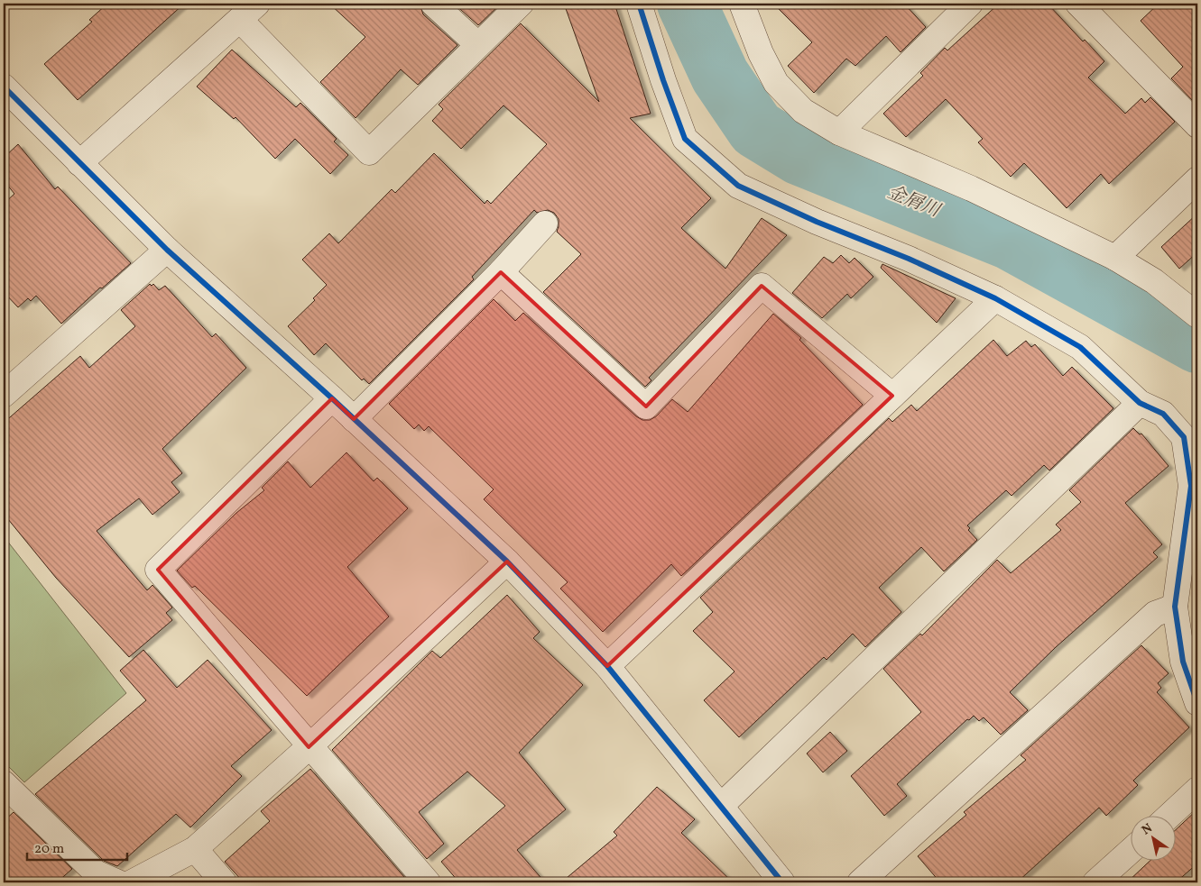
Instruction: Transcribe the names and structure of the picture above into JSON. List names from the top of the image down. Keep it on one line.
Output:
{"water":["金屑川"],"scale_bar":"20 m","north":"top left"}
